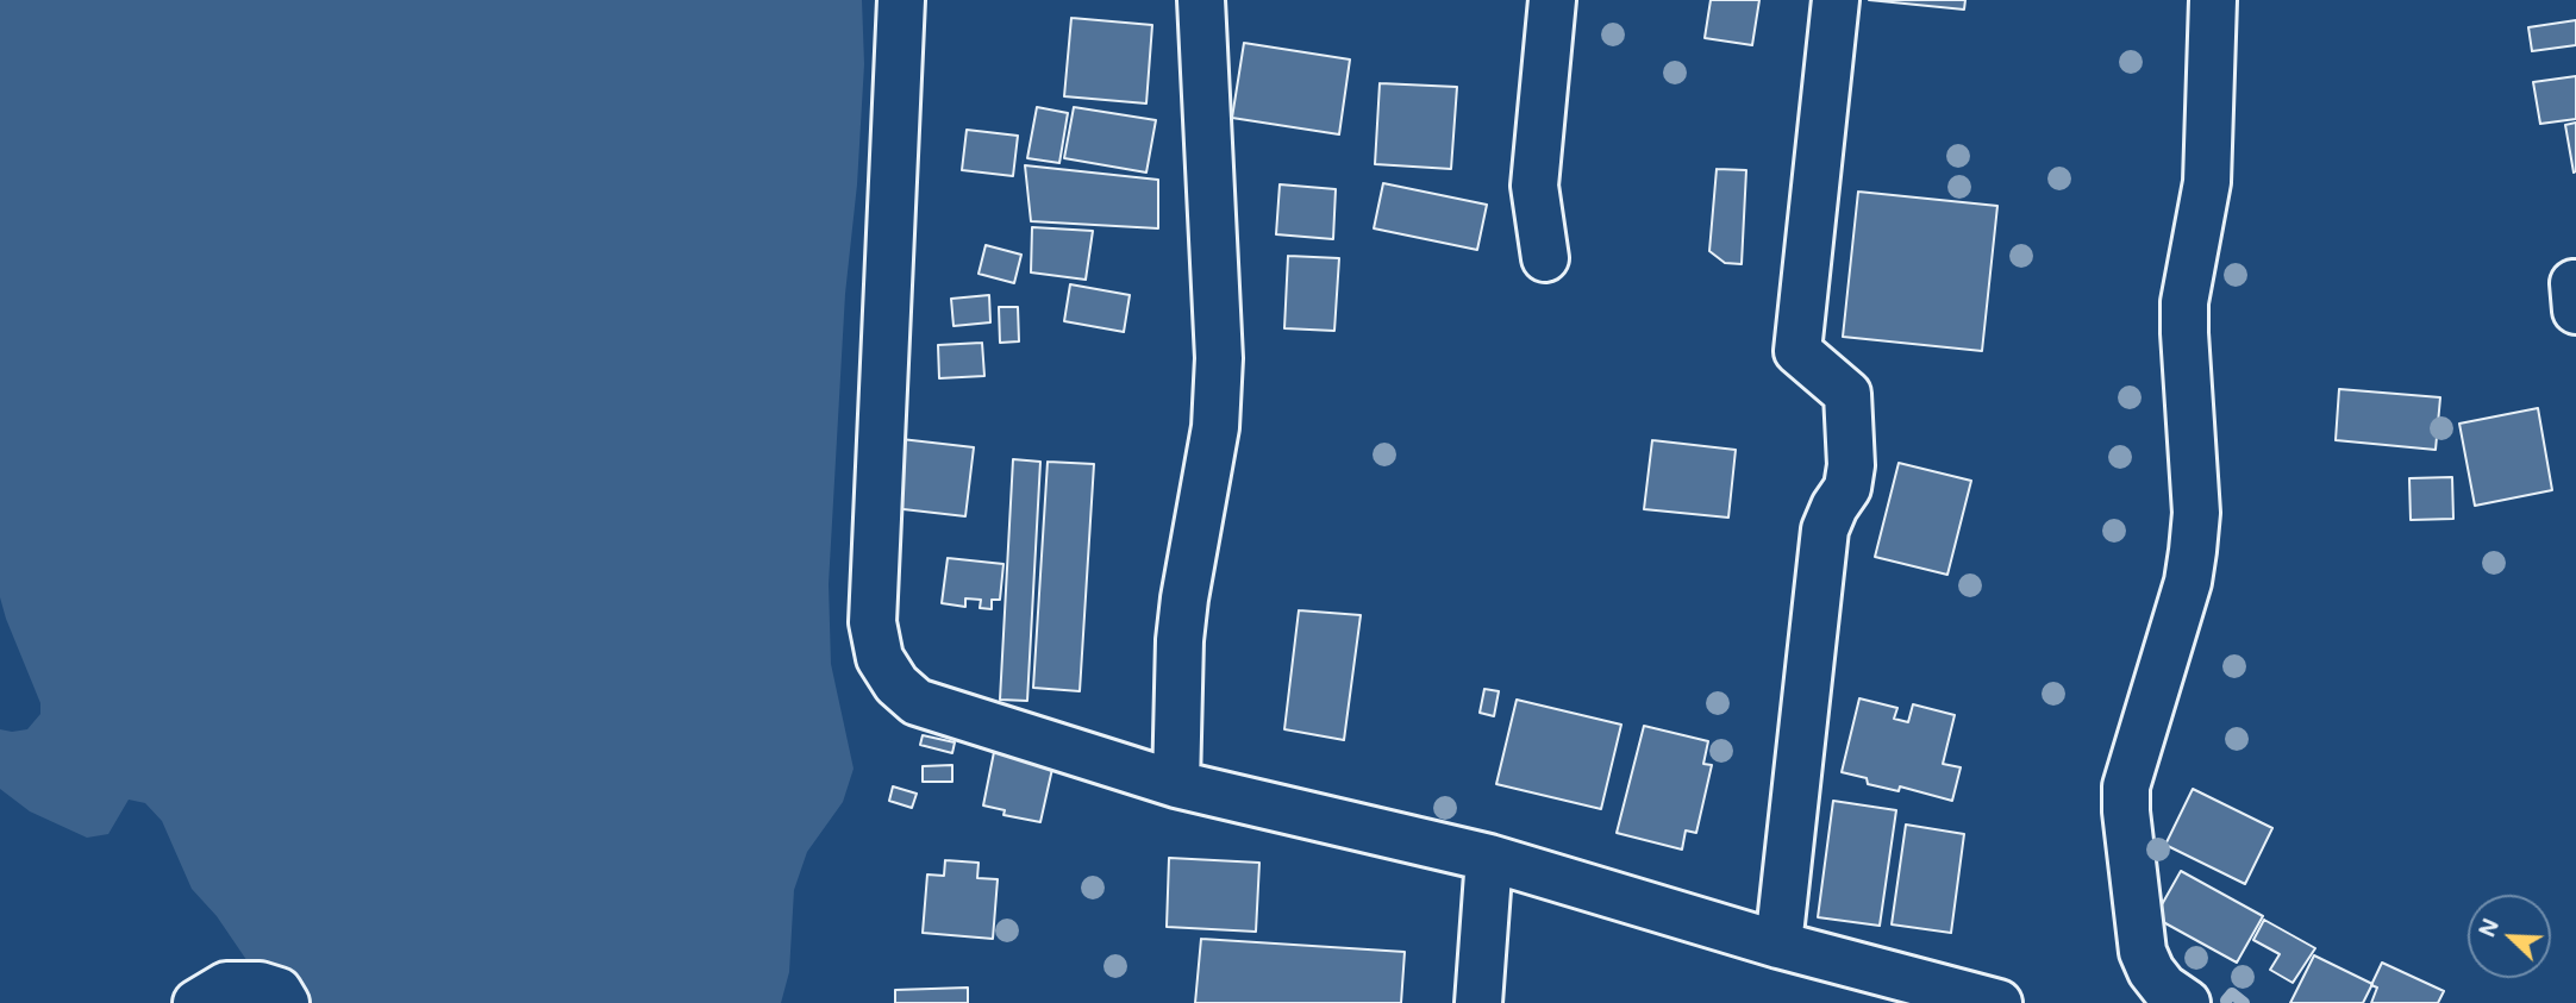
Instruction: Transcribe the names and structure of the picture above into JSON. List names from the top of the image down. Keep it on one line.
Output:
{"north":"top left"}
